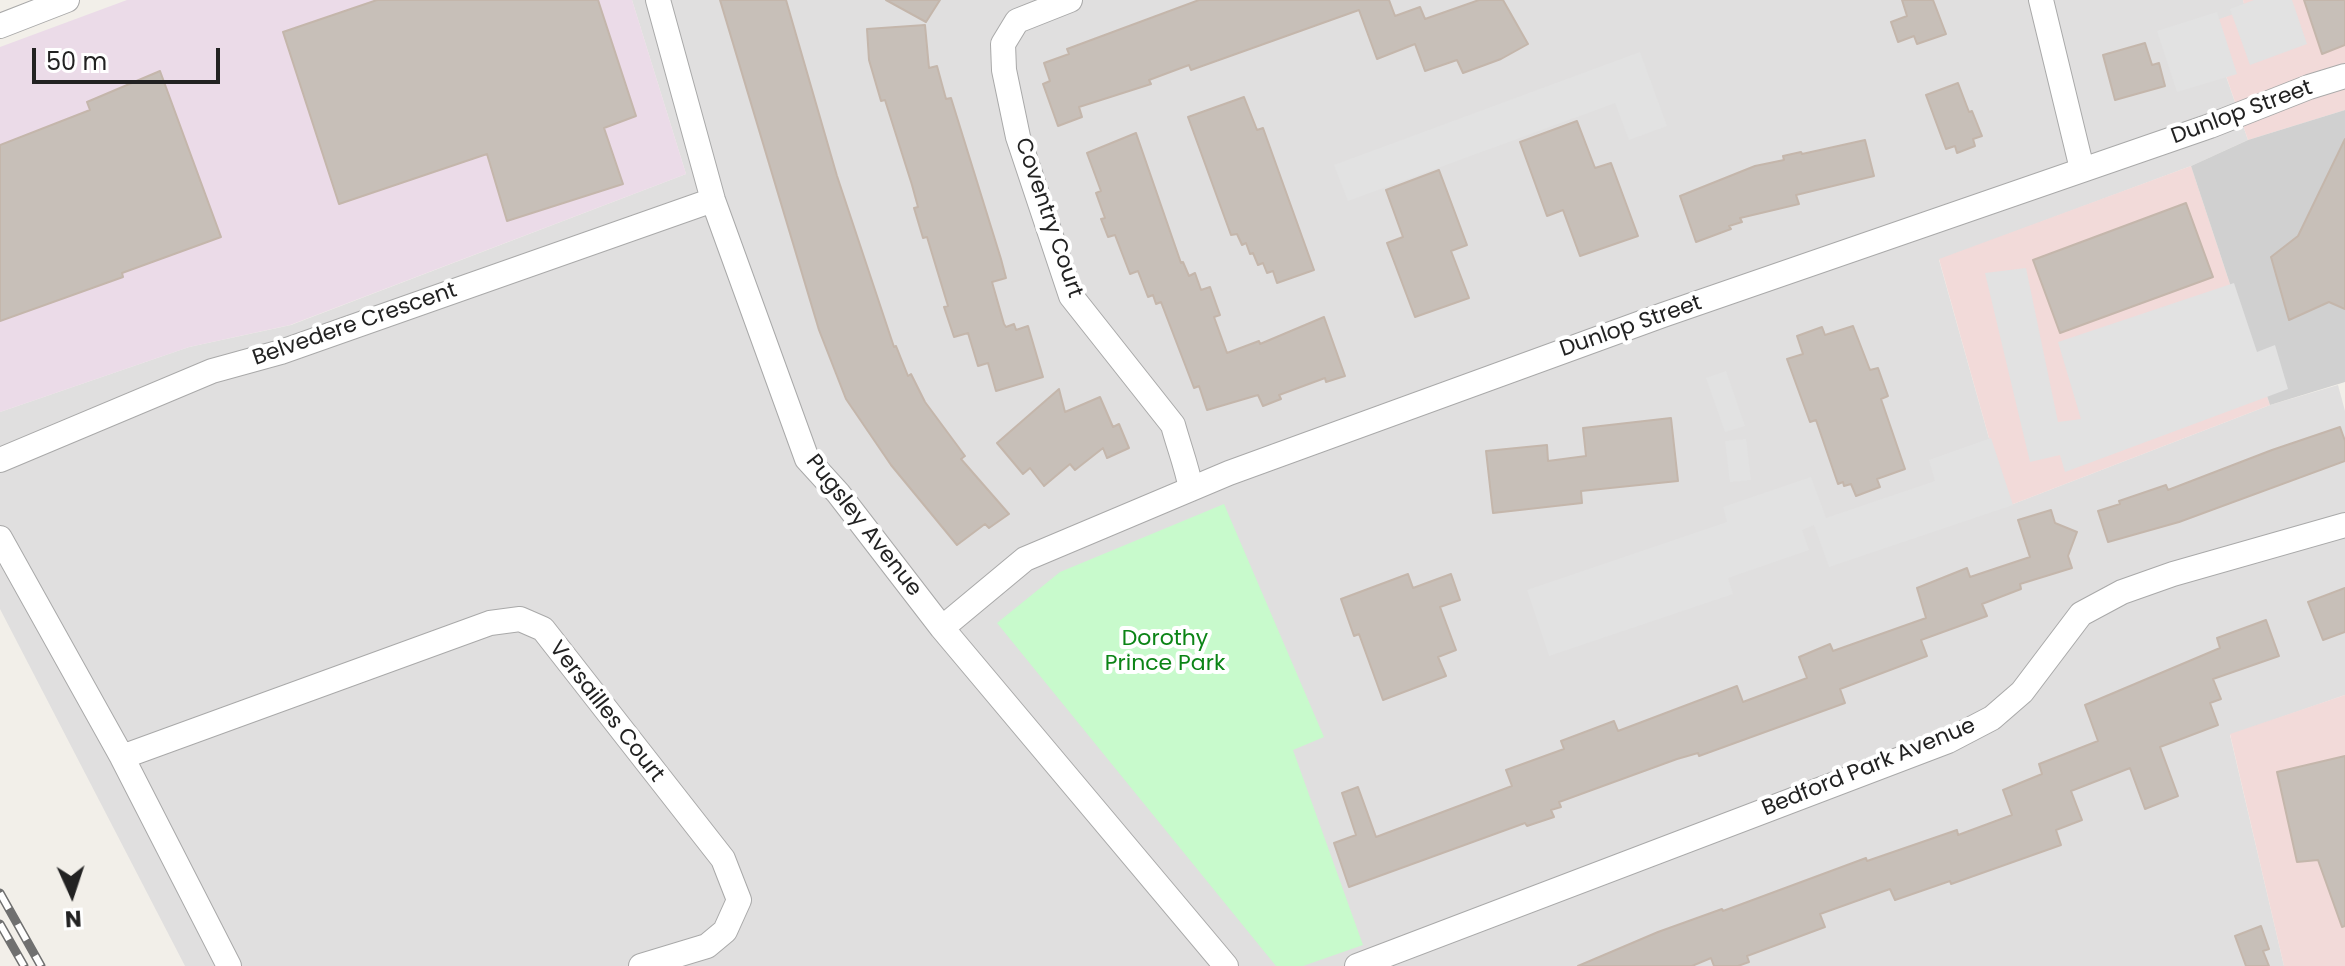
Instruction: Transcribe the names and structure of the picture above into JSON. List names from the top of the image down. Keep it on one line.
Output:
{"streets":{"street":["Dunlop Street","Coventry Court","Belvedere Crescent","Pugsley Avenue","Versailles Court","Bedford Park Avenue"]},"crossings":[["Dunlop Street","Coventry Court"],["Dunlop Street","Pugsley Avenue"],["Belvedere Crescent","Pugsley Avenue"]],"parks":["Dorothy Prince Park"],"scale_bar":"50 m","north":"bottom"}
